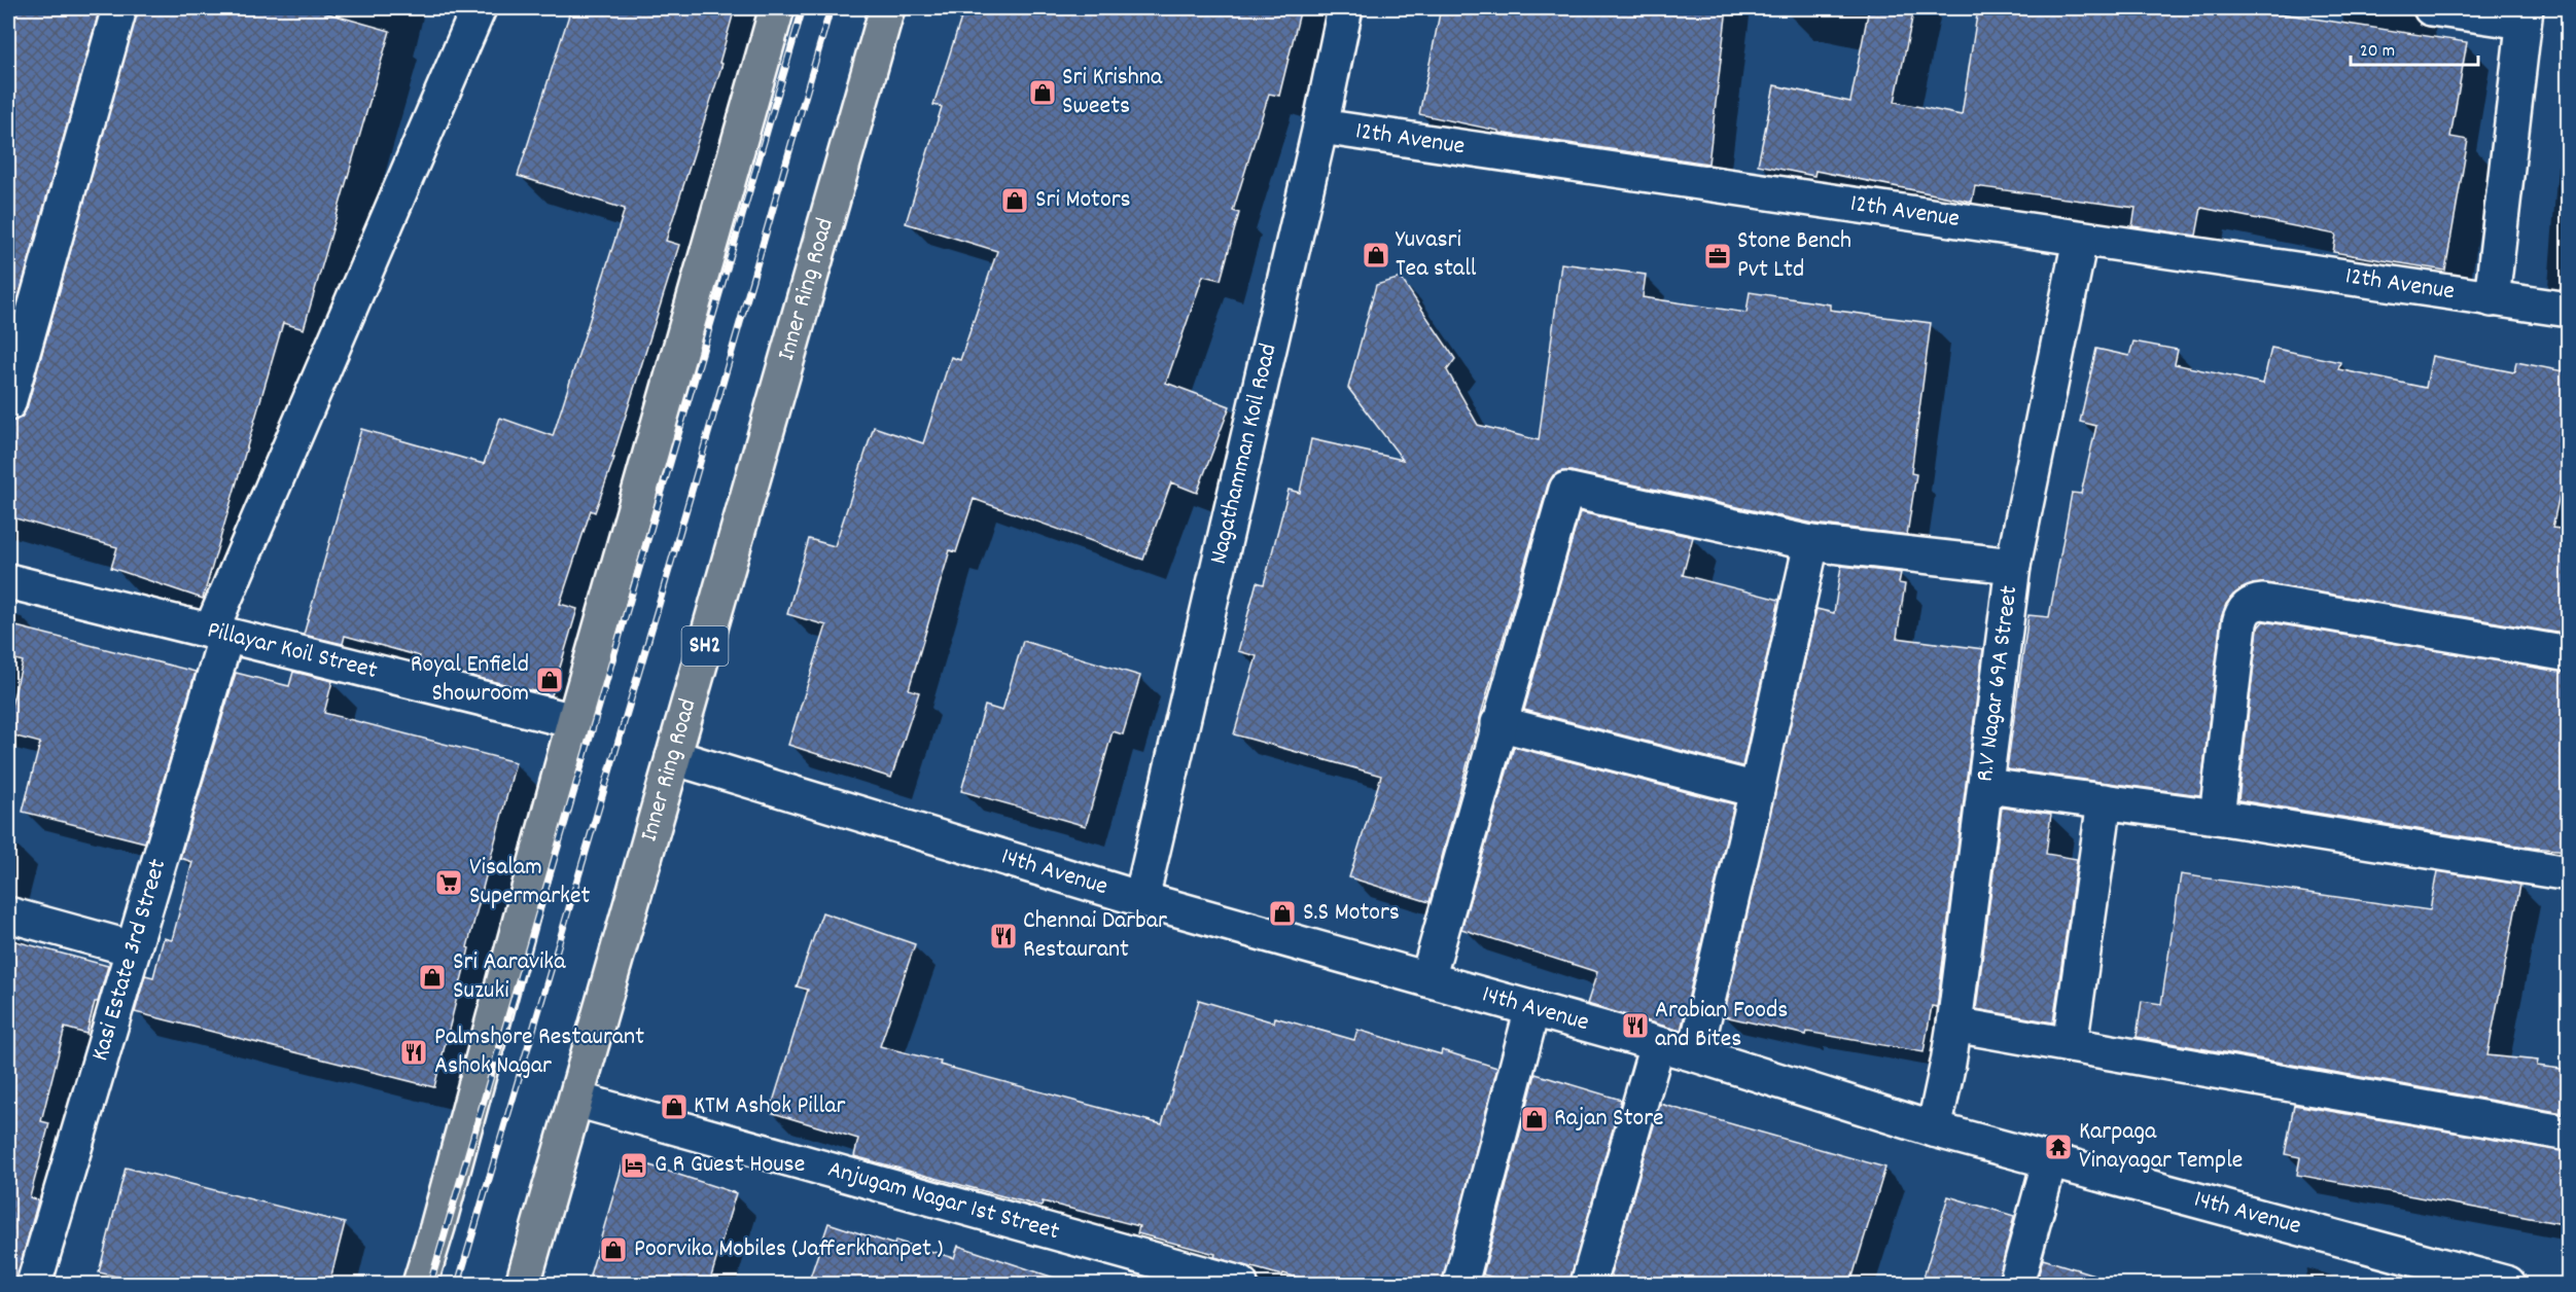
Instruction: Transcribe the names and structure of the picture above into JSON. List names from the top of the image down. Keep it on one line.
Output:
{"streets":{"main road":["Inner Ring Road","SH2"],"street":["12th Avenue","Nagathamman Koil Road","Pillayar Koil Street","R.V Nagar 69A Street","14th Avenue","Kasi Estate 3rd Street","Anjugam Nagar 1st Street"]},"crossings":[["12th Avenue","Nagathamman Koil Road"],["12th Avenue","R.V Nagar 69A Street"],["Inner Ring Road","14th Avenue"],["Inner Ring Road","Anjugam Nagar 1st Street"],["Nagathamman Koil Road","14th Avenue"],["Pillayar Koil Street","Kasi Estate 3rd Street"],["R.V Nagar 69A Street","14th Avenue"]],"places":{"shop":["Sri Krishna Sweets","Sri Motors","Yuvasri Tea stall","Royal Enfield Showroom","S.S Motors","Sri Aaravika Suzuki","KTM Ashok Pillar","Rajan Store","Poorvika Mobiles (Jafferkhanpet )"],"office":["Stone Bench Pvt Ltd"],"supermarket":["Visalam Supermarket"],"restaurant":["Chennai Darbar Restaurant","Arabian Foods and Bites","Palmshore Restaurant Ashok Nagar"],"temple":["Karpaga Vinayagar Temple"],"hotel":["G R Guest House"]},"scale_bar":"20 m"}
